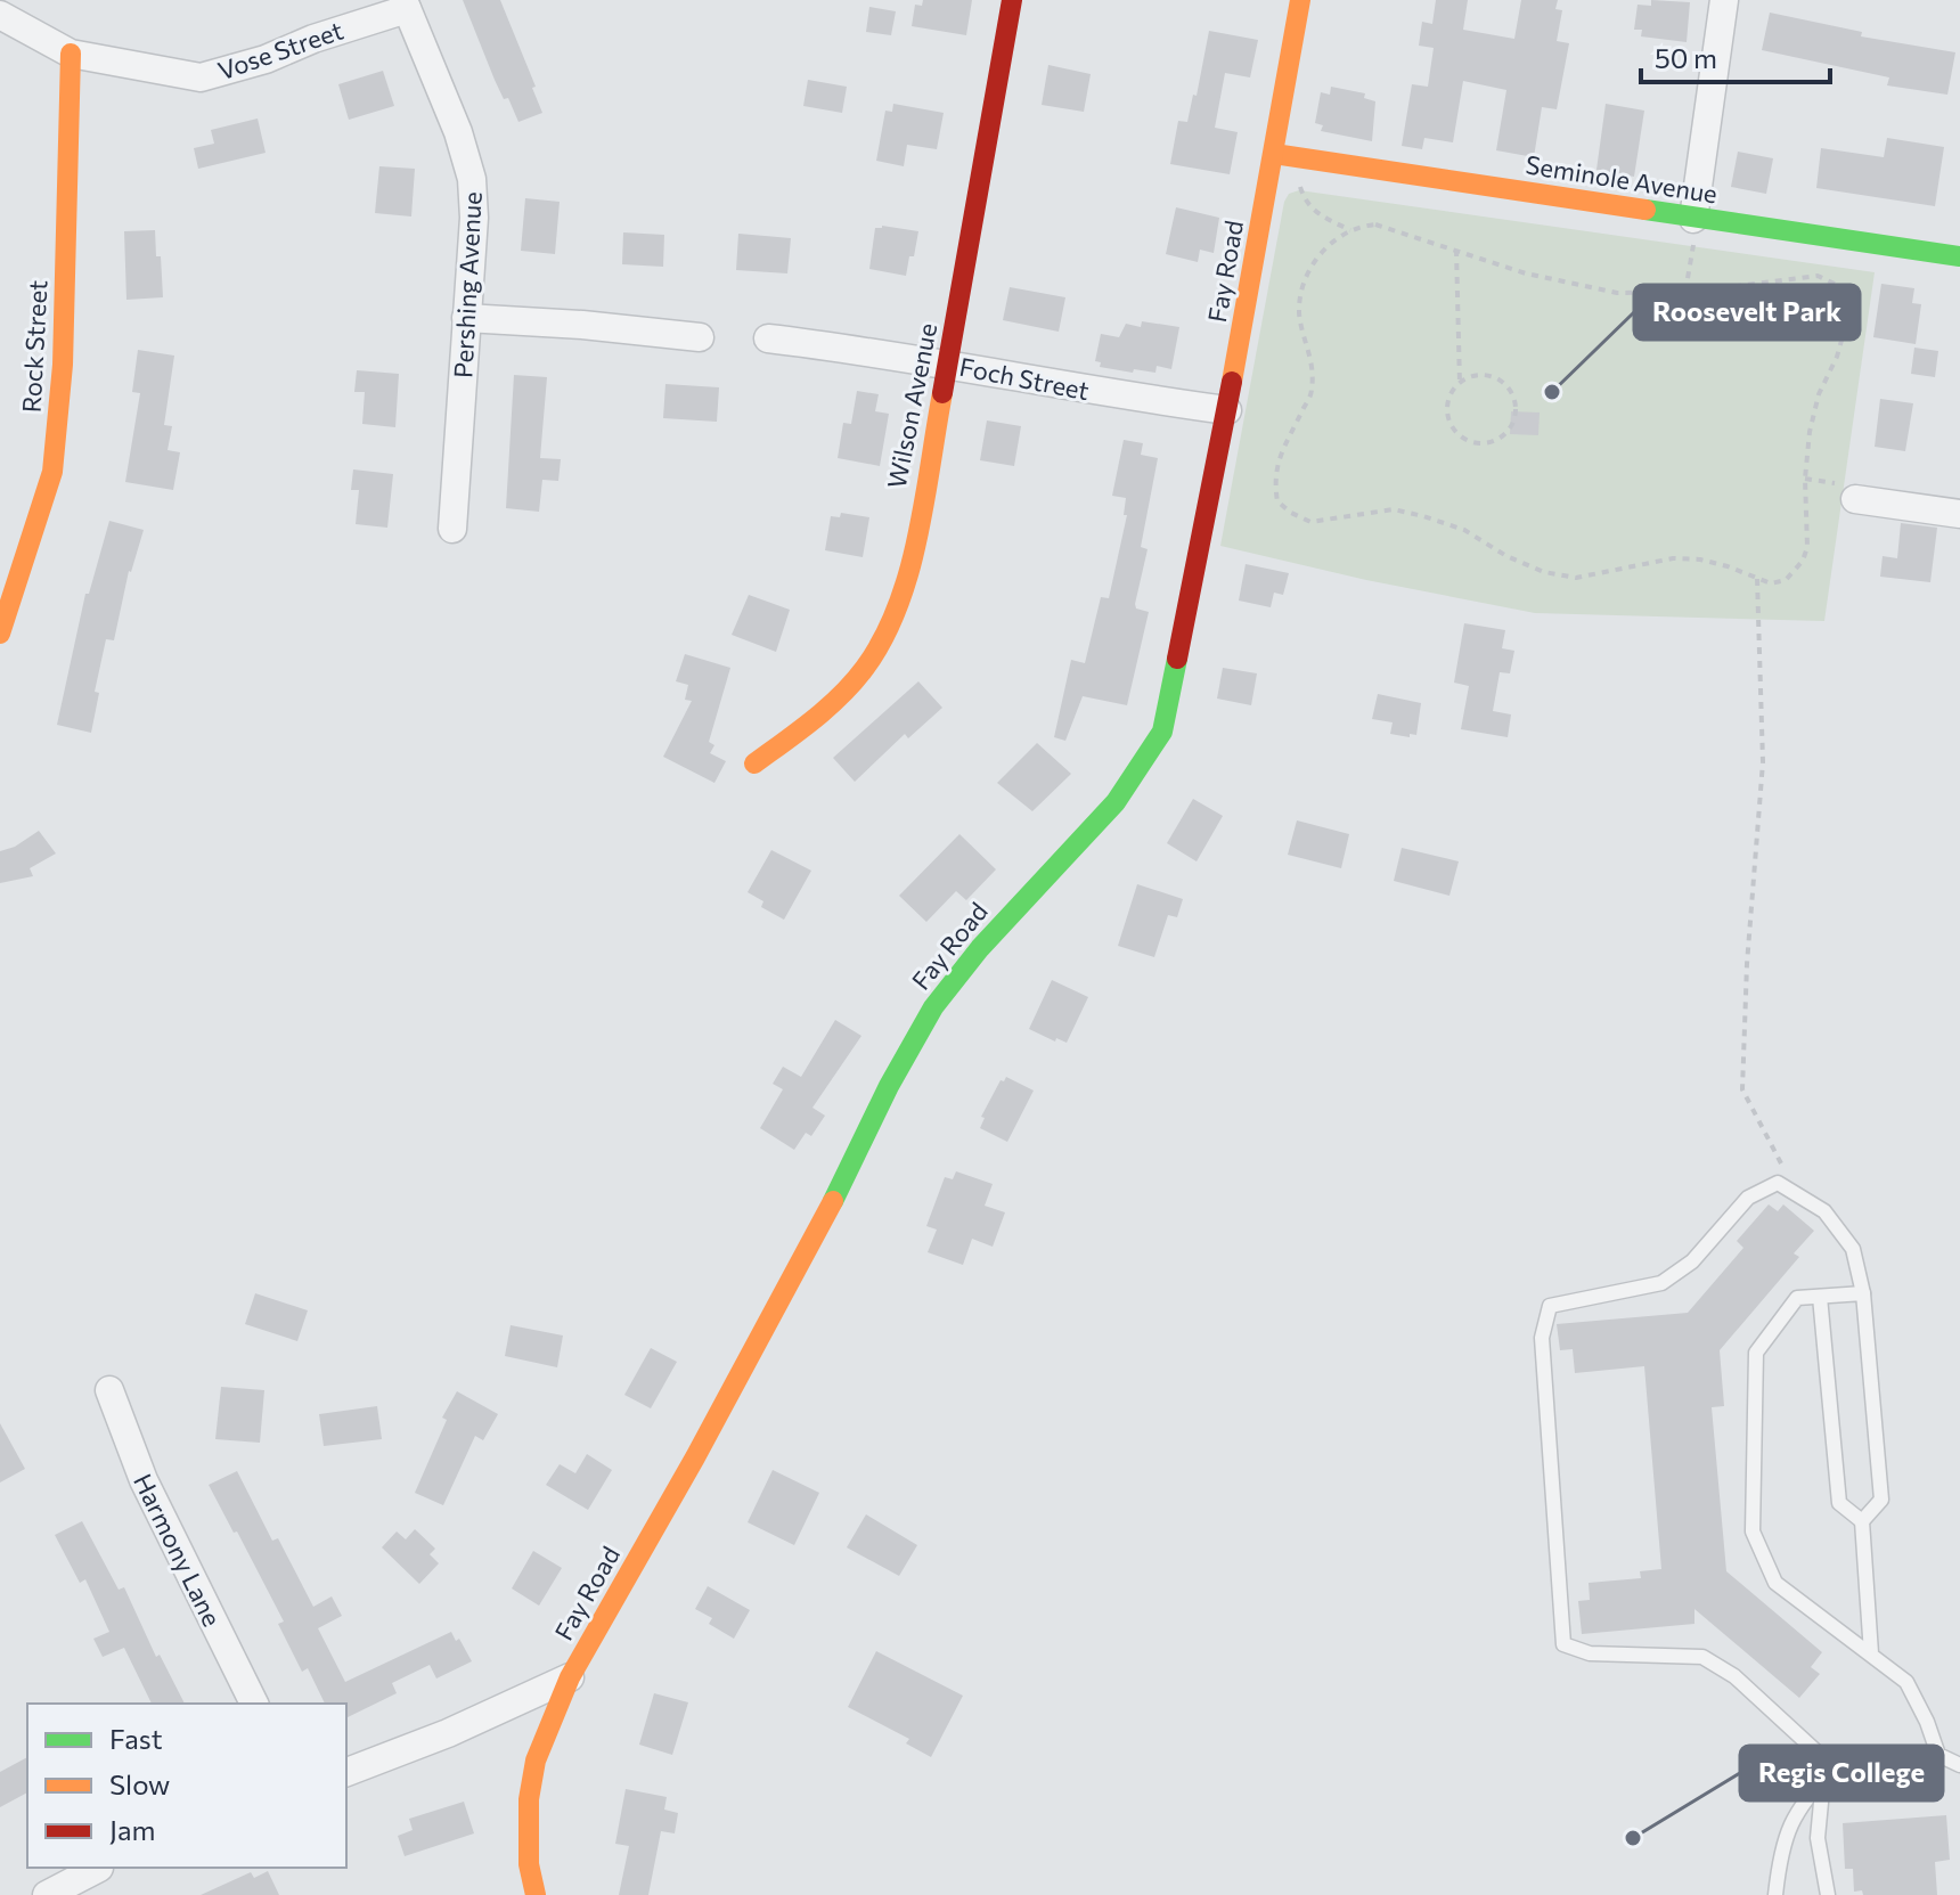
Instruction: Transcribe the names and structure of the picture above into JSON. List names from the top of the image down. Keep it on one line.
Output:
{"streets":{"street":["Vose Street","Seminole Avenue","Fay Road","Pershing Avenue","Rock Street","Foch Street","Wilson Avenue","Harmony Lane"]},"crossings":[["Vose Street","Pershing Avenue"],["Vose Street","Rock Street"],["Seminole Avenue","Fay Road"],["Fay Road","Foch Street"],["Foch Street","Wilson Avenue"]],"places":["Roosevelt Park","Regis College"],"legend":["Fast","Slow","Jam"],"scale_bar":"50 m"}
